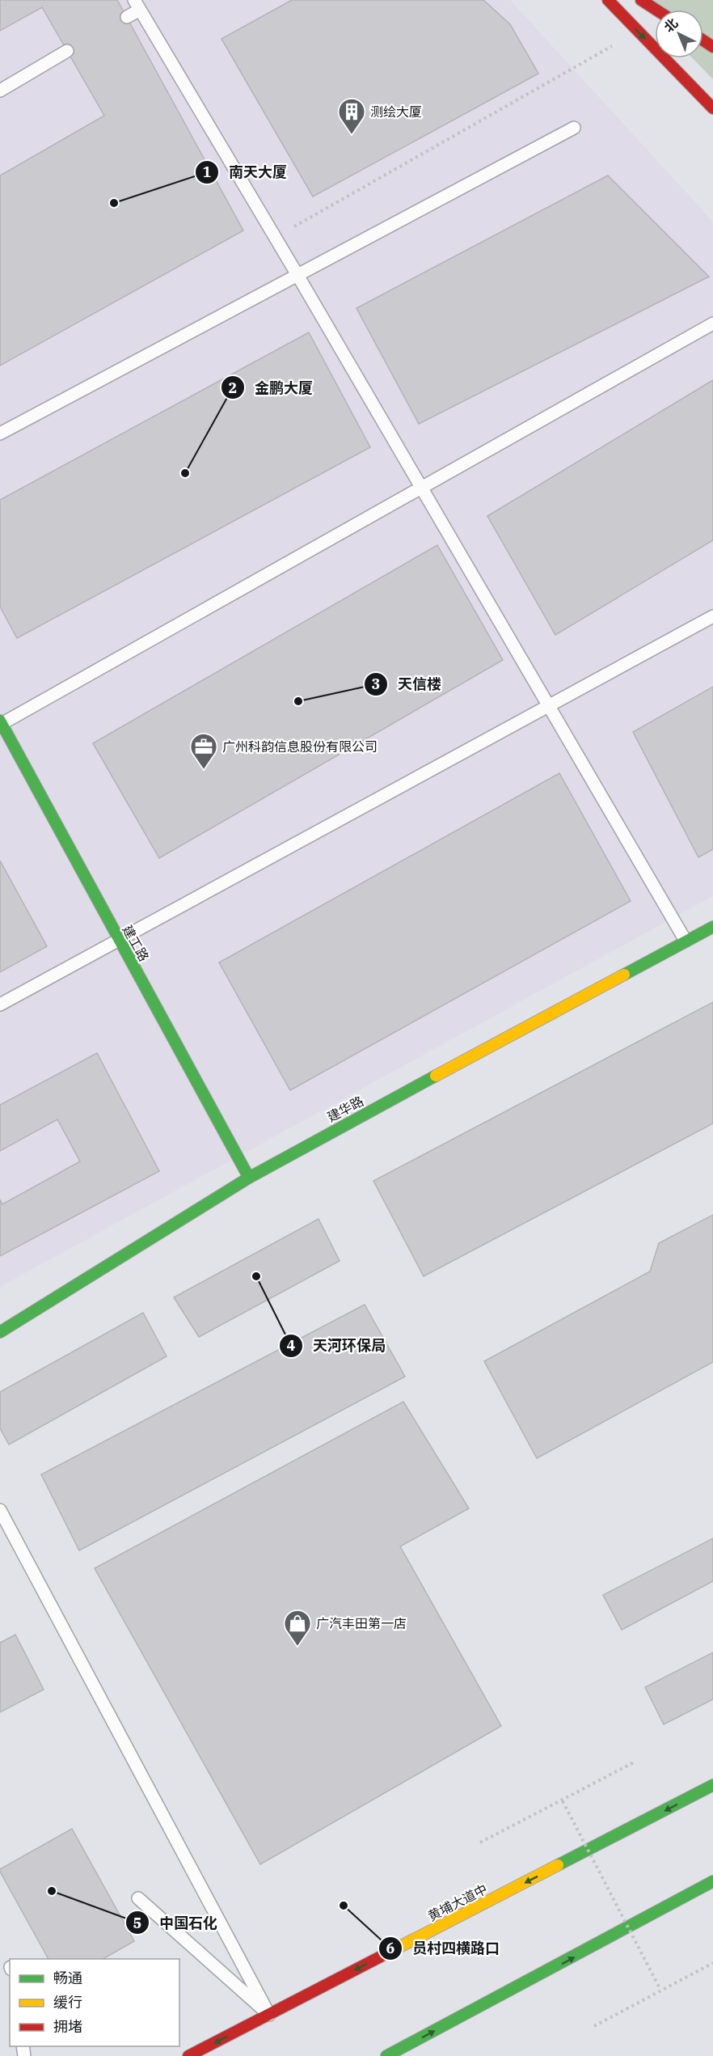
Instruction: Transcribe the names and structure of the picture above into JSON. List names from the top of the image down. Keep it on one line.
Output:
{"streets":{"main road":["建工路","建华路","黄埔大道中"]},"crossings":[["建工路","建华路"]],"places":{"building":["测绘大厦"],"other":["南天大厦","金鹏大厦","天信楼","天河环保局","中国石化","员村四横路口"],"office":["广州科韵信息股份有限公司"],"shop":["广汽丰田第一店"]},"legend":["畅通","缓行","拥堵"],"north":"top left"}
